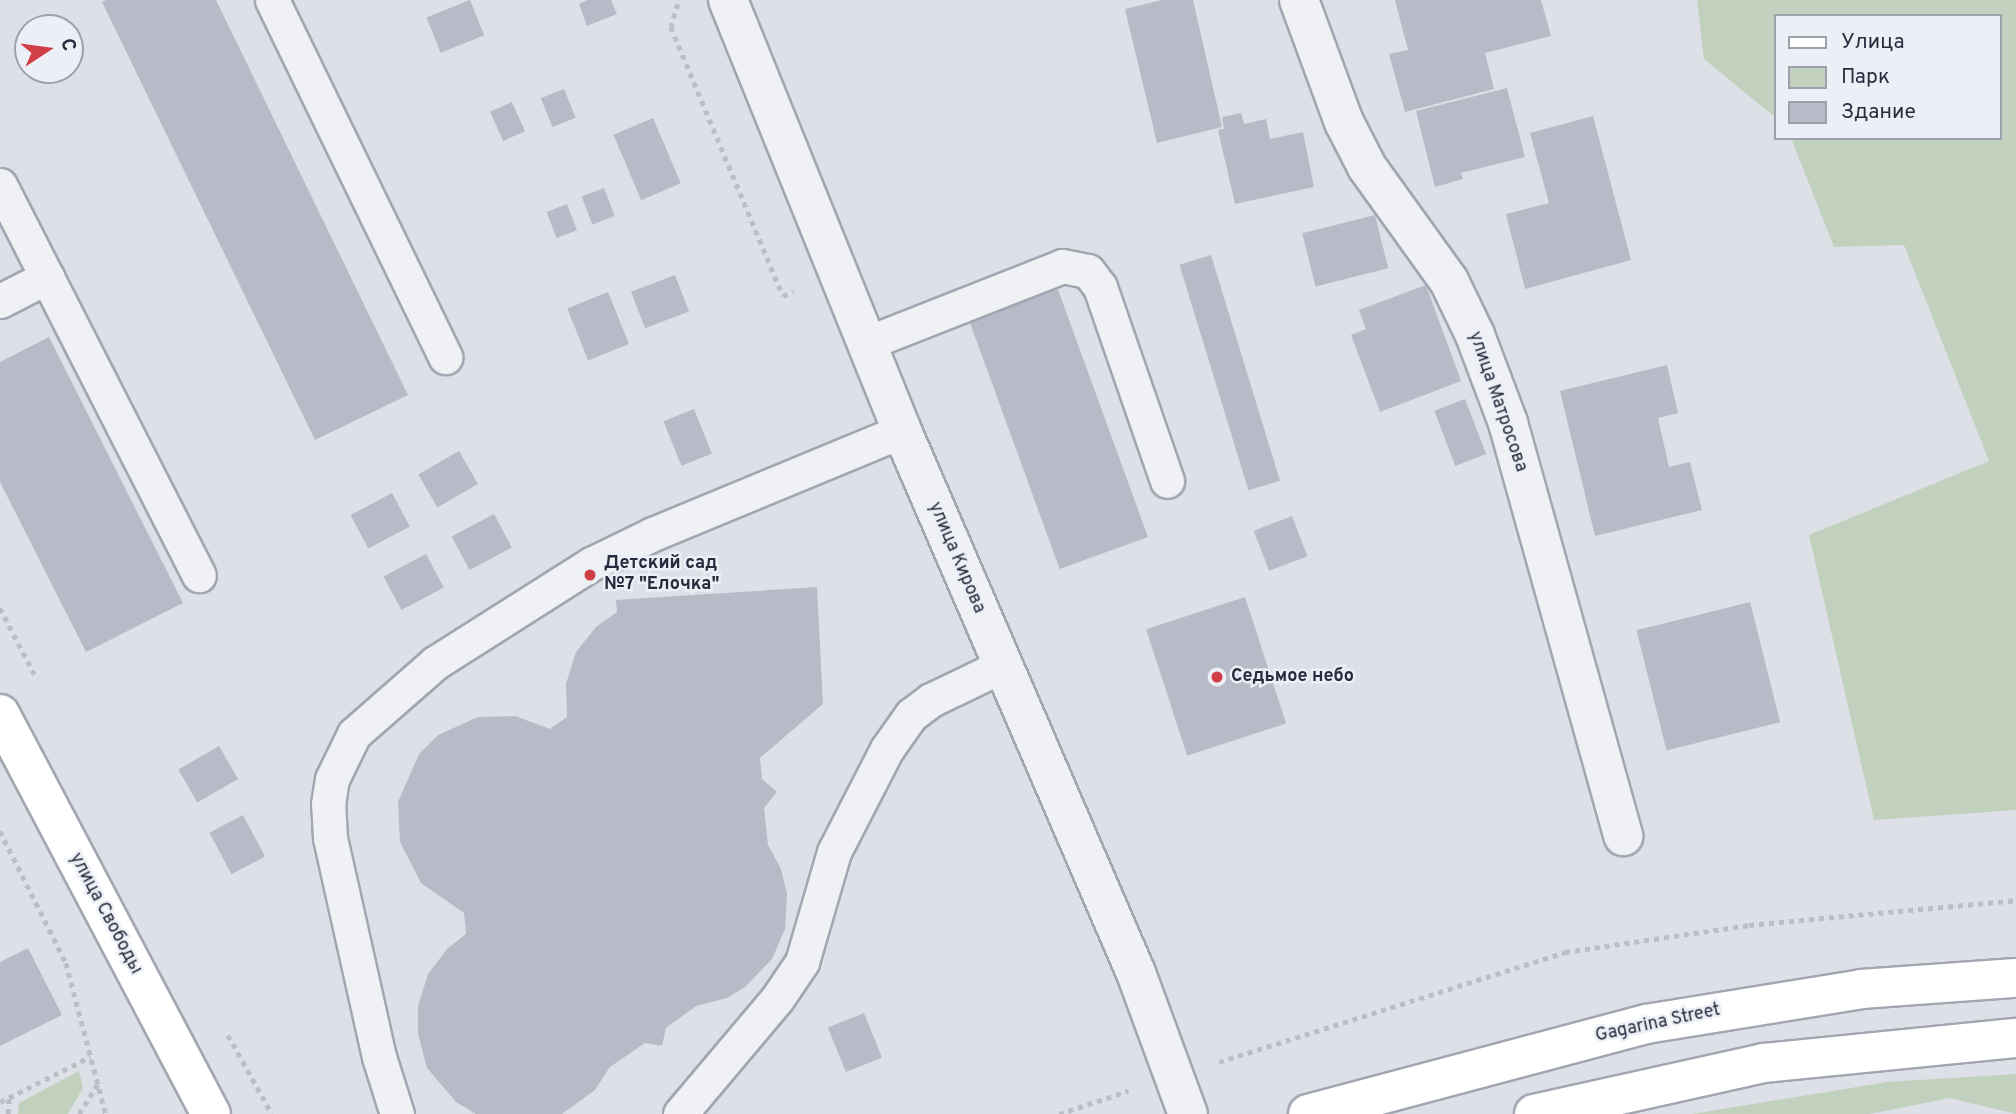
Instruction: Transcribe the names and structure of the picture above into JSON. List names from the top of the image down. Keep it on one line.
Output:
{"streets":{"main road":["улица Свободы","Gagarina Street"],"street":["улица Матросова","улица Кирова"]},"places":["Детский сад №7 \"Елочка\"","Седьмое небо"],"legend":["Улица","Парк","Здание"],"north":"right"}
